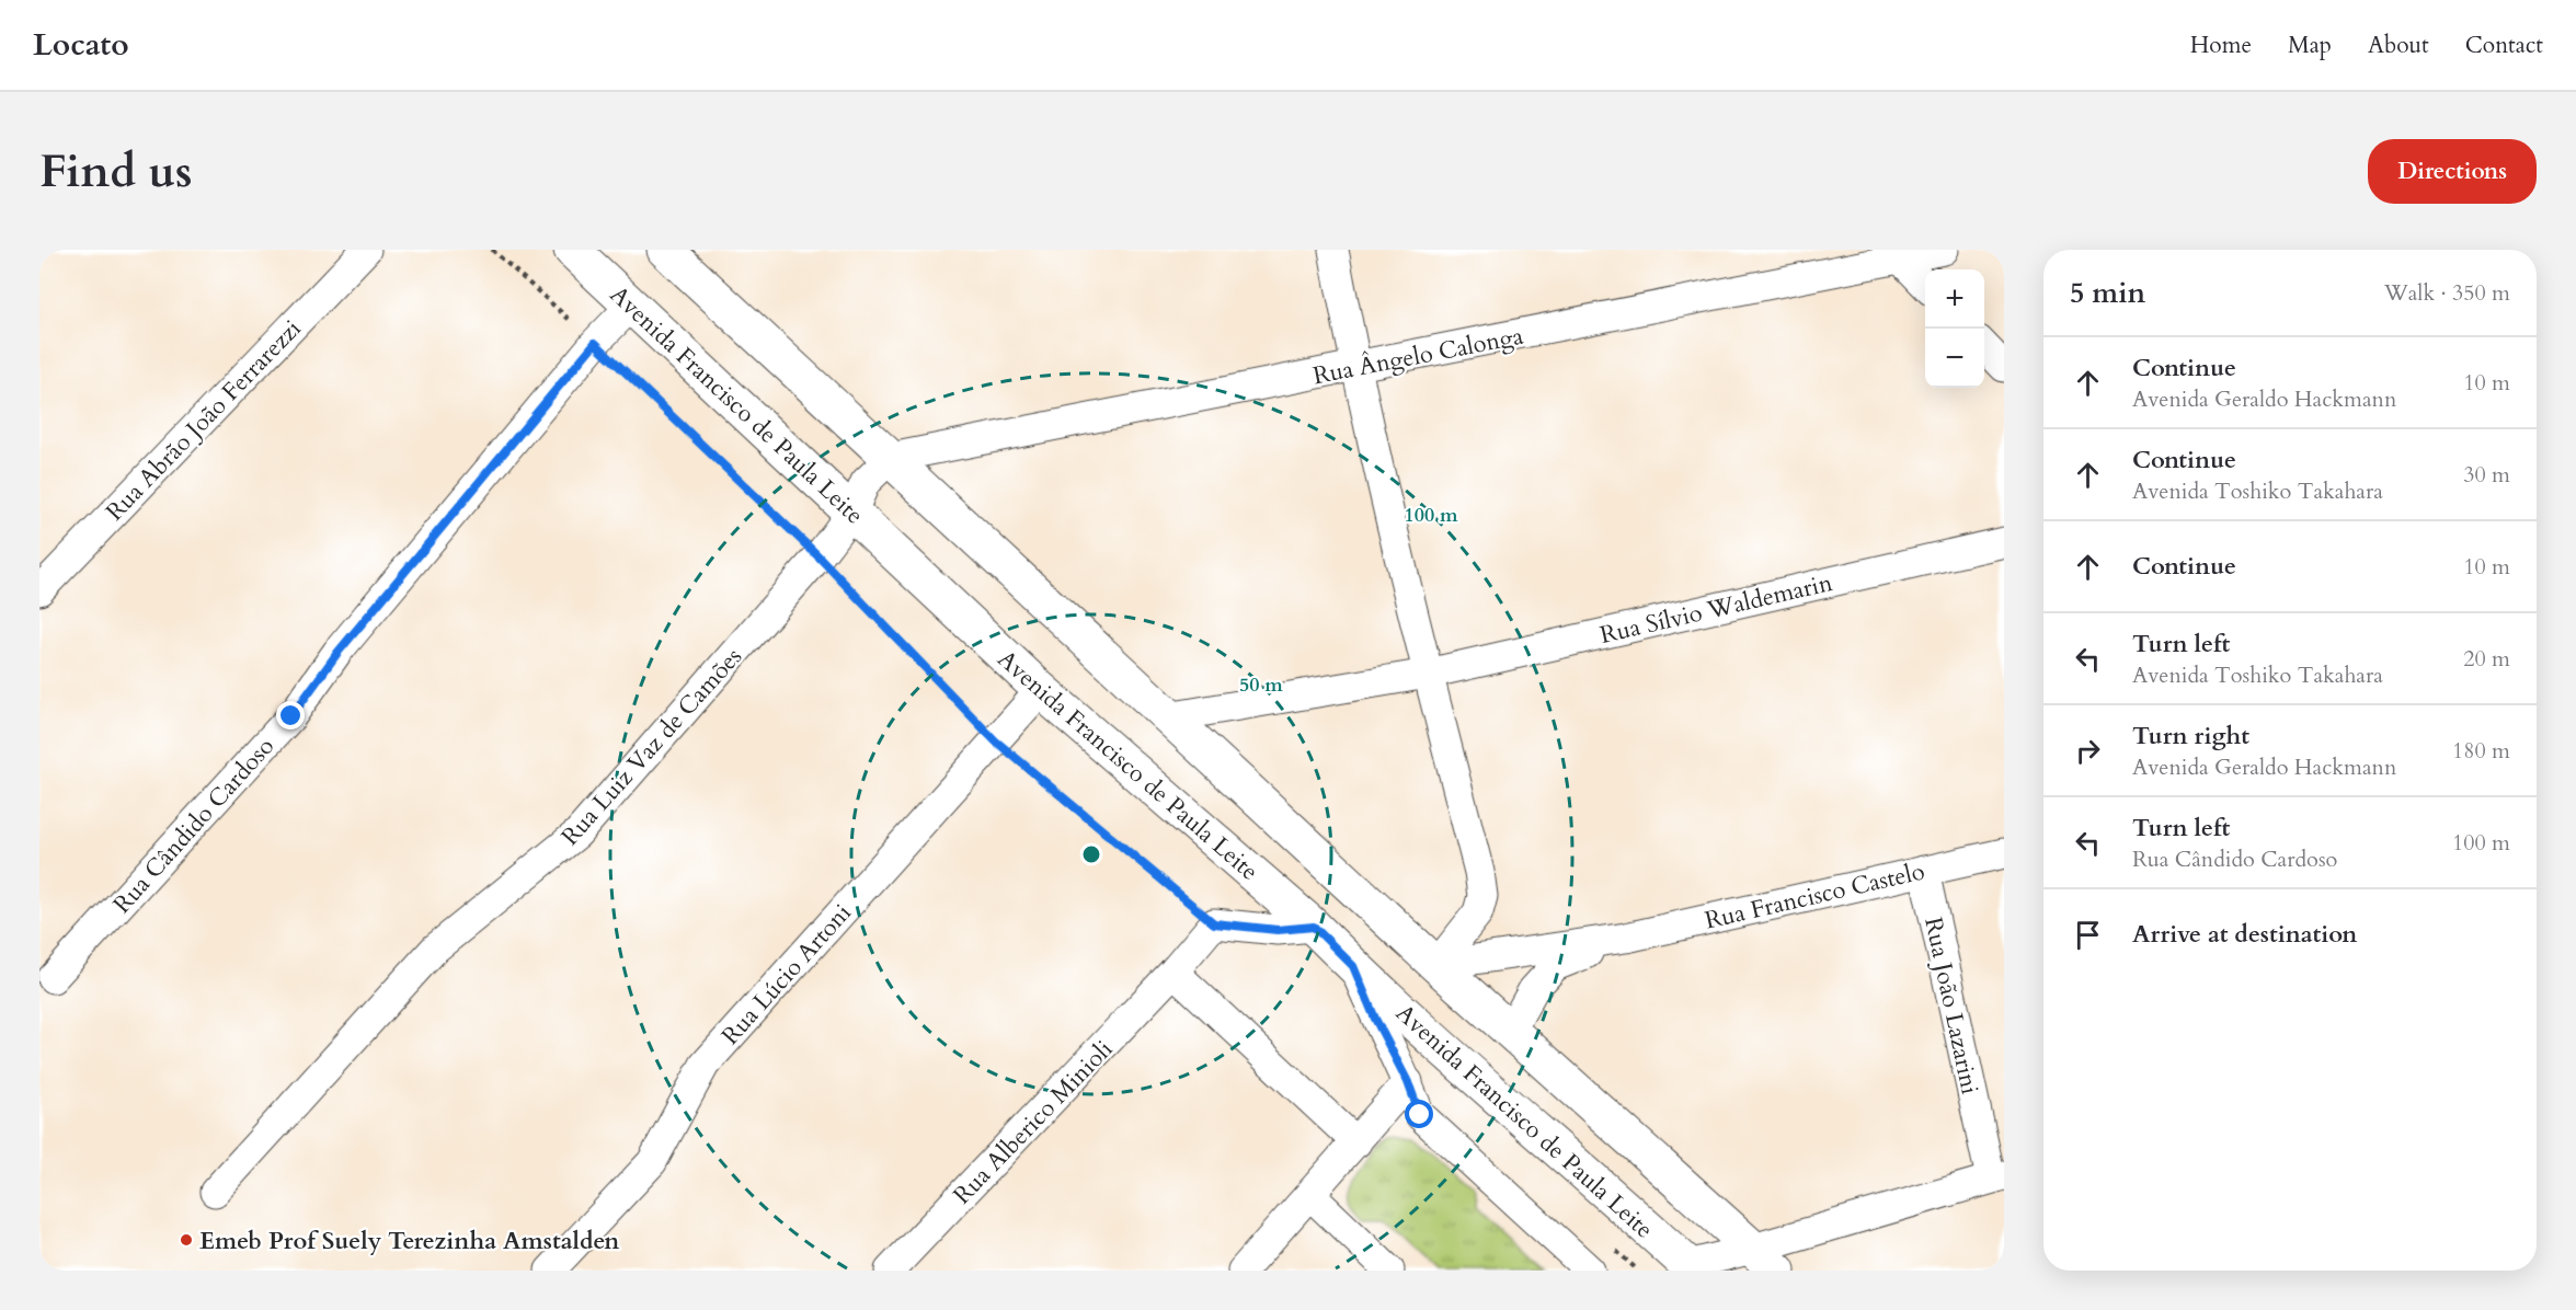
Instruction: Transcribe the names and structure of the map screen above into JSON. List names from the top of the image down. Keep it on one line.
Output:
{"streets":{"main road":["Avenida Francisco de Paula Leite"],"street":["Rua Ângelo Calonga","Rua Abrão João Ferrarezzi","Rua Sílvio Waldemarin","Rua Luiz Vaz de Camões","Rua Cândido Cardoso","Rua Francisco Castelo","Rua Lúcio Artoni","Rua João Lazarini","Rua Alberico Minioli"]},"crossings":[["Rua Ângelo Calonga","Rua Luiz Vaz de Camões"],["Avenida Francisco de Paula Leite","Rua Luiz Vaz de Camões"],["Avenida Francisco de Paula Leite","Rua Cândido Cardoso"],["Avenida Francisco de Paula Leite","Rua Lúcio Artoni"],["Rua Francisco Castelo","Rua João Lazarini"]],"places":["Emeb Prof Suely Terezinha Amstalden"],"page":{"header":"Locato","nav":["Home","Map","About","Contact"],"buttons":"Directions","title":"Find us","heading":["5 min","Walk · 350 m"],"map_buttons":["+","−"],"list":[["Continue","Avenida Geraldo Hackmann","10 m"],["Continue","Avenida Toshiko Takahara","30 m"],["Continue","10 m"],["Turn left","Avenida Toshiko Takahara","20 m"],["Turn right","Avenida Geraldo Hackmann","180 m"],["Turn left","Rua Cândido Cardoso","100 m"],"Arrive at destination"]},"rings":["100 m","50 m"]}
